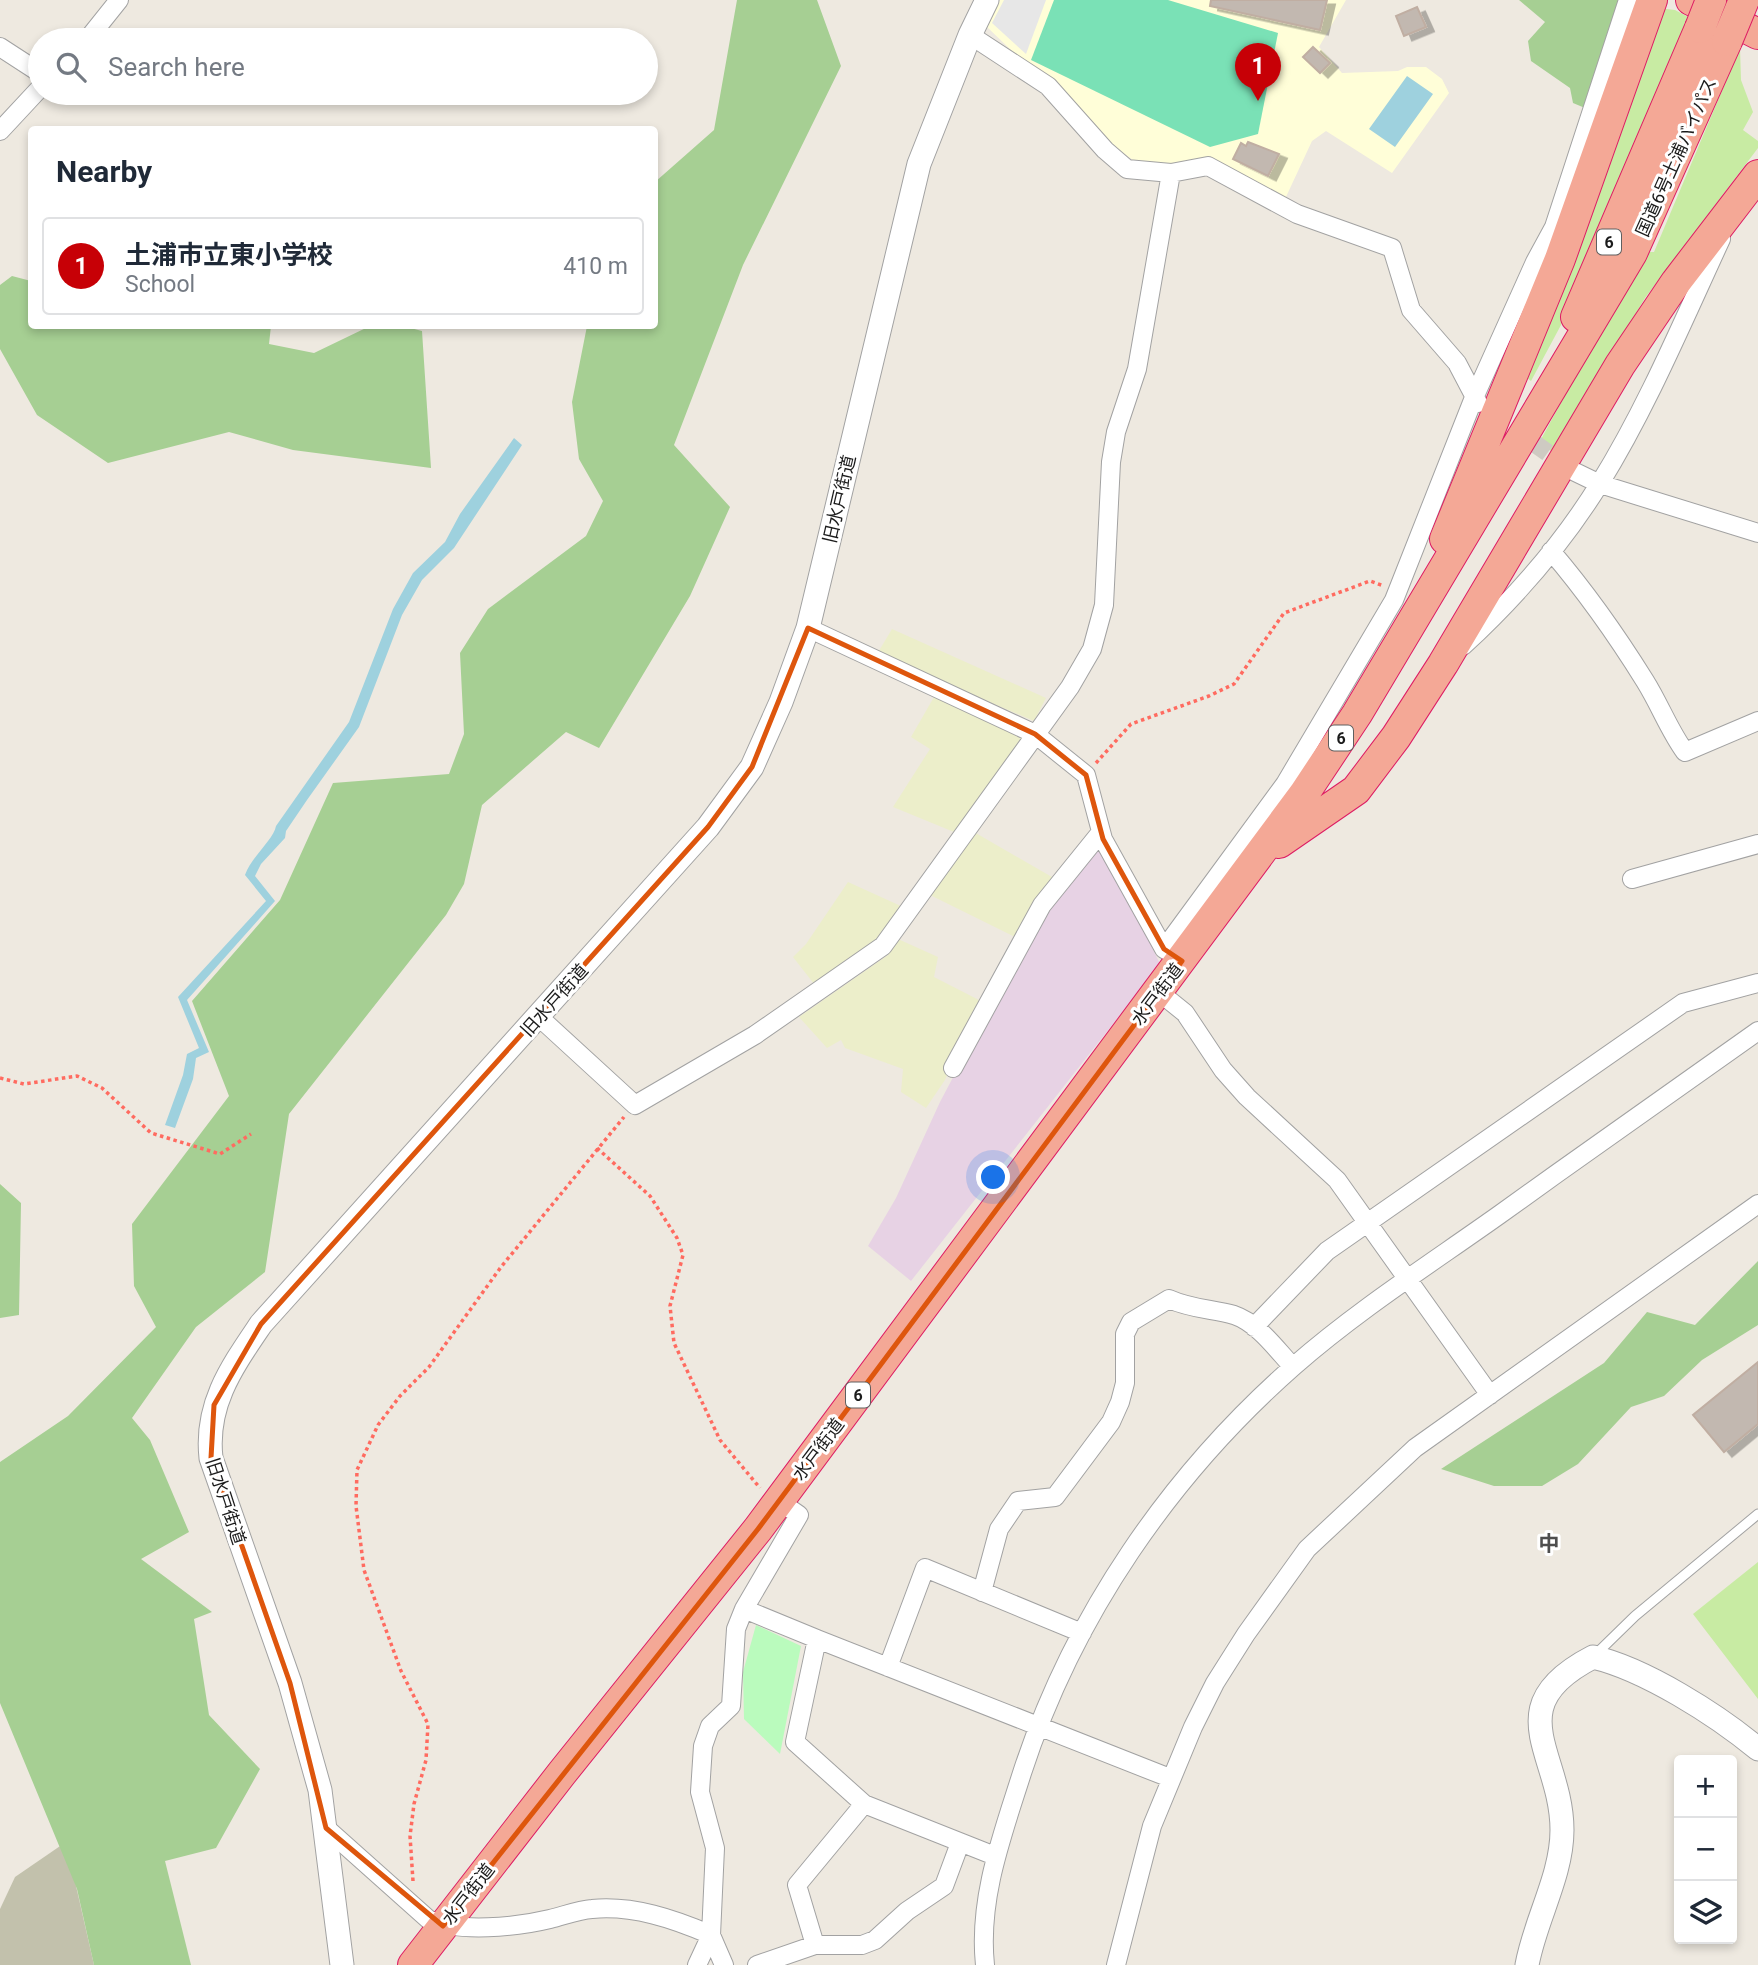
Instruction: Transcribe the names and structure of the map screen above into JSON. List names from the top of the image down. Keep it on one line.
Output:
{"streets":{"highway":["国道6号土浦バイパス","6","水戸街道"],"street":["旧水戸街道"]},"crossings":[["国道6号土浦バイパス","水戸街道"]],"districts":["中"],"page":{"search":"Search here","pins":"1","heading":"Nearby","list":[{"mark":"1","name":"土浦市立東小学校","note":"School","value":"410 m"}],"map_buttons":["+","−"]}}
